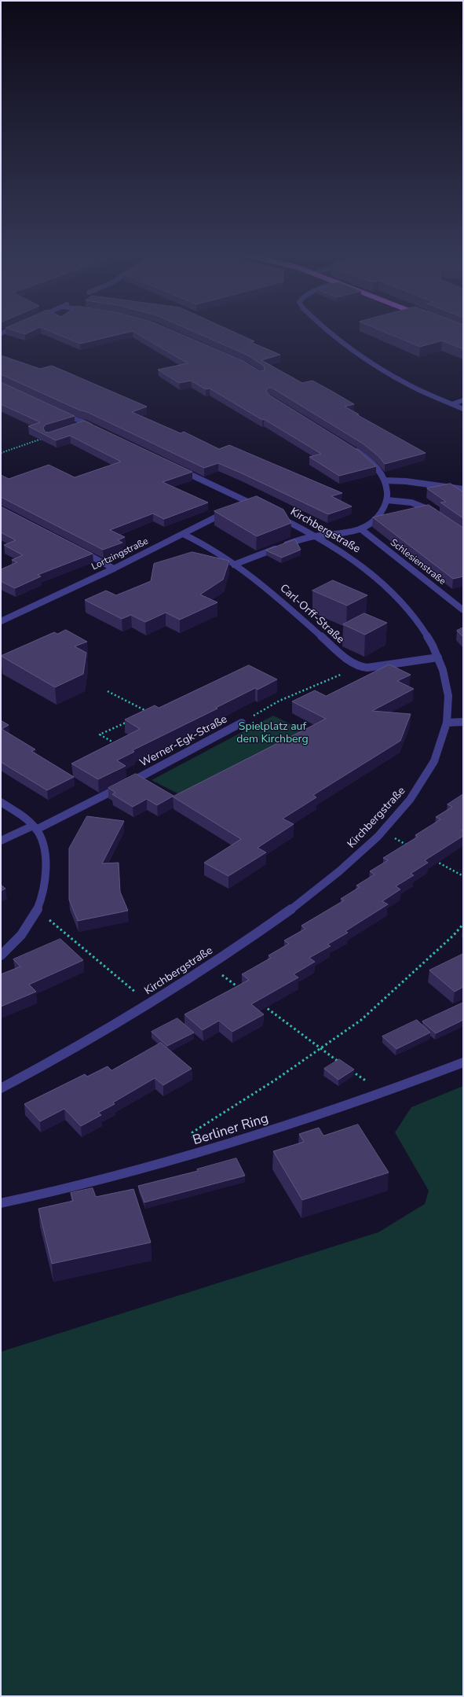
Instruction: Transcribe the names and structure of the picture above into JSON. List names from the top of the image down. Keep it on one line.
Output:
{"streets":{"street":["Kirchbergstraße","Lortzingstraße","Schlesienstraße","Carl-Orff-Straße","Werner-Egk-Straße","Berliner Ring"]},"crossings":[["Lortzingstraße","Carl-Orff-Straße"],["Carl-Orff-Straße","Werner-Egk-Straße"]],"parks":["Spielplatz auf dem Kirchberg"]}
